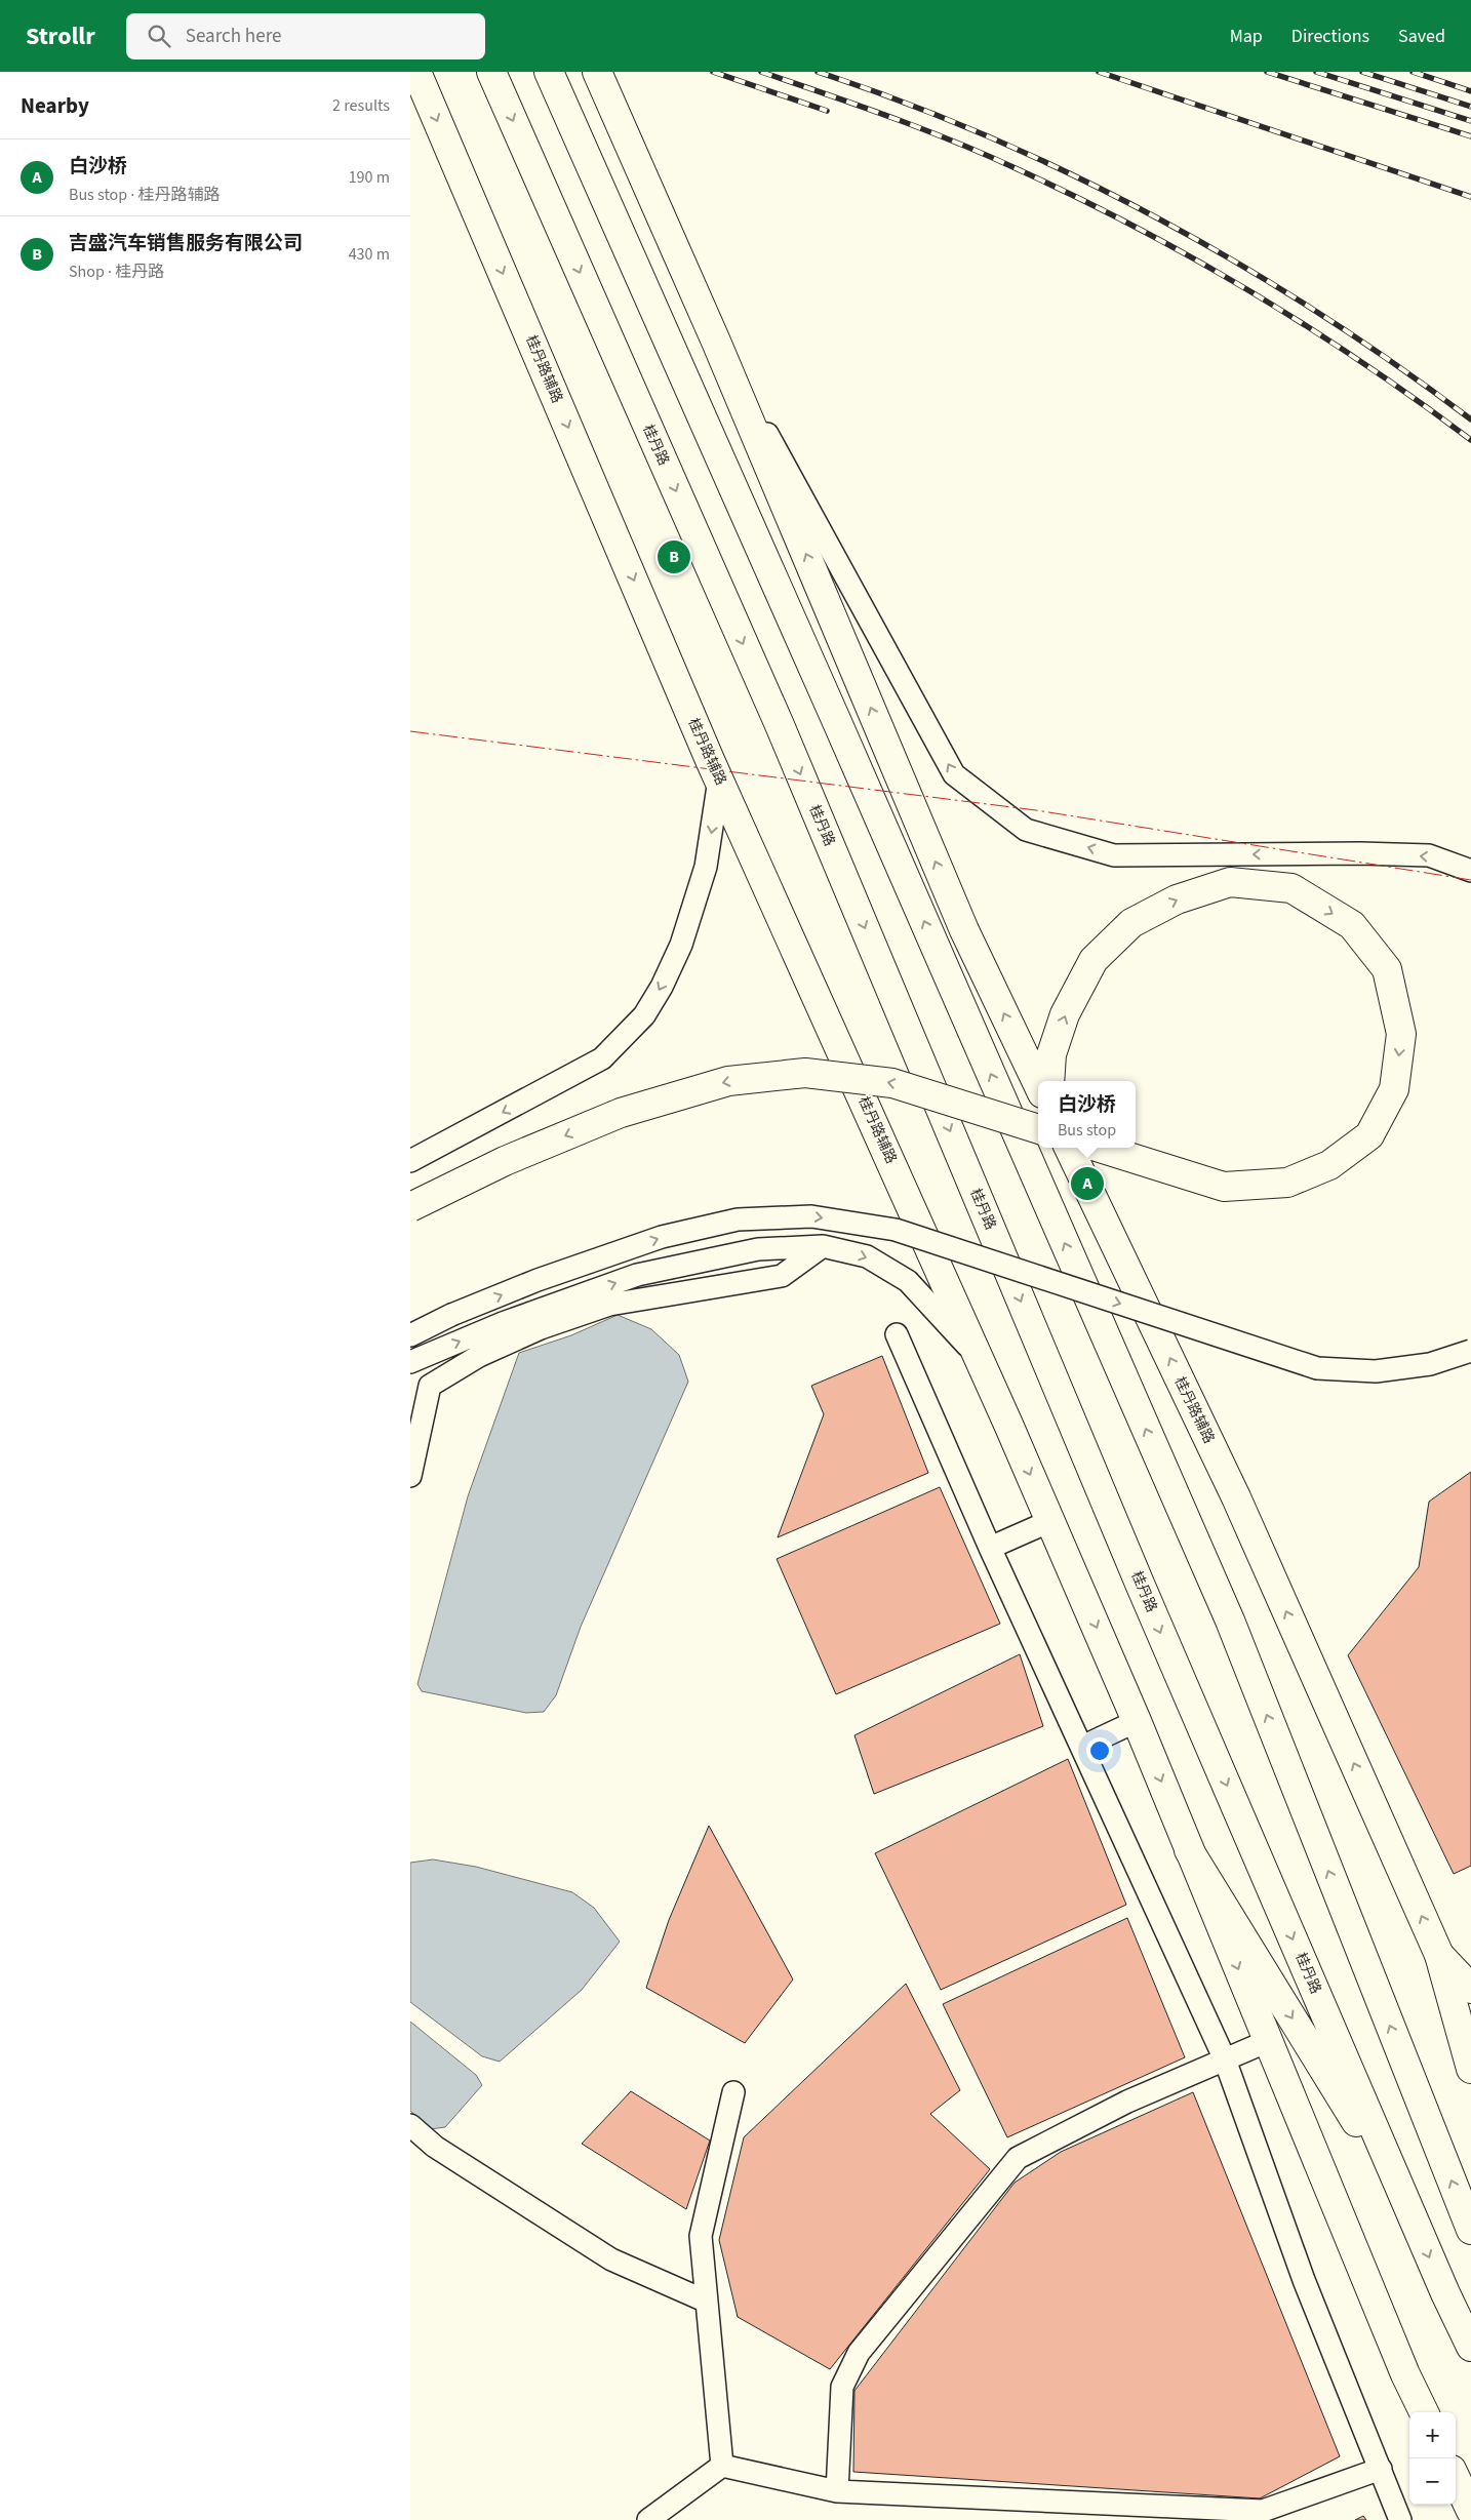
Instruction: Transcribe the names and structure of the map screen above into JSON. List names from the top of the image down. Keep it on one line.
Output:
{"streets":{"main road":["桂丹路辅路","桂丹路"]},"page":{"header":"Strollr","search":"Search here","nav":["Map","Directions","Saved"],"heading":["Nearby","2 results"],"list":[{"mark":"A","name":"白沙桥","note":"Bus stop · 桂丹路辅路","value":"190 m"},{"mark":"B","name":"吉盛汽车销售服务有限公司","note":"Shop · 桂丹路","value":"430 m"}],"pins":["B","A"],"popup":["白沙桥","Bus stop"],"map_buttons":["+","−"]}}
